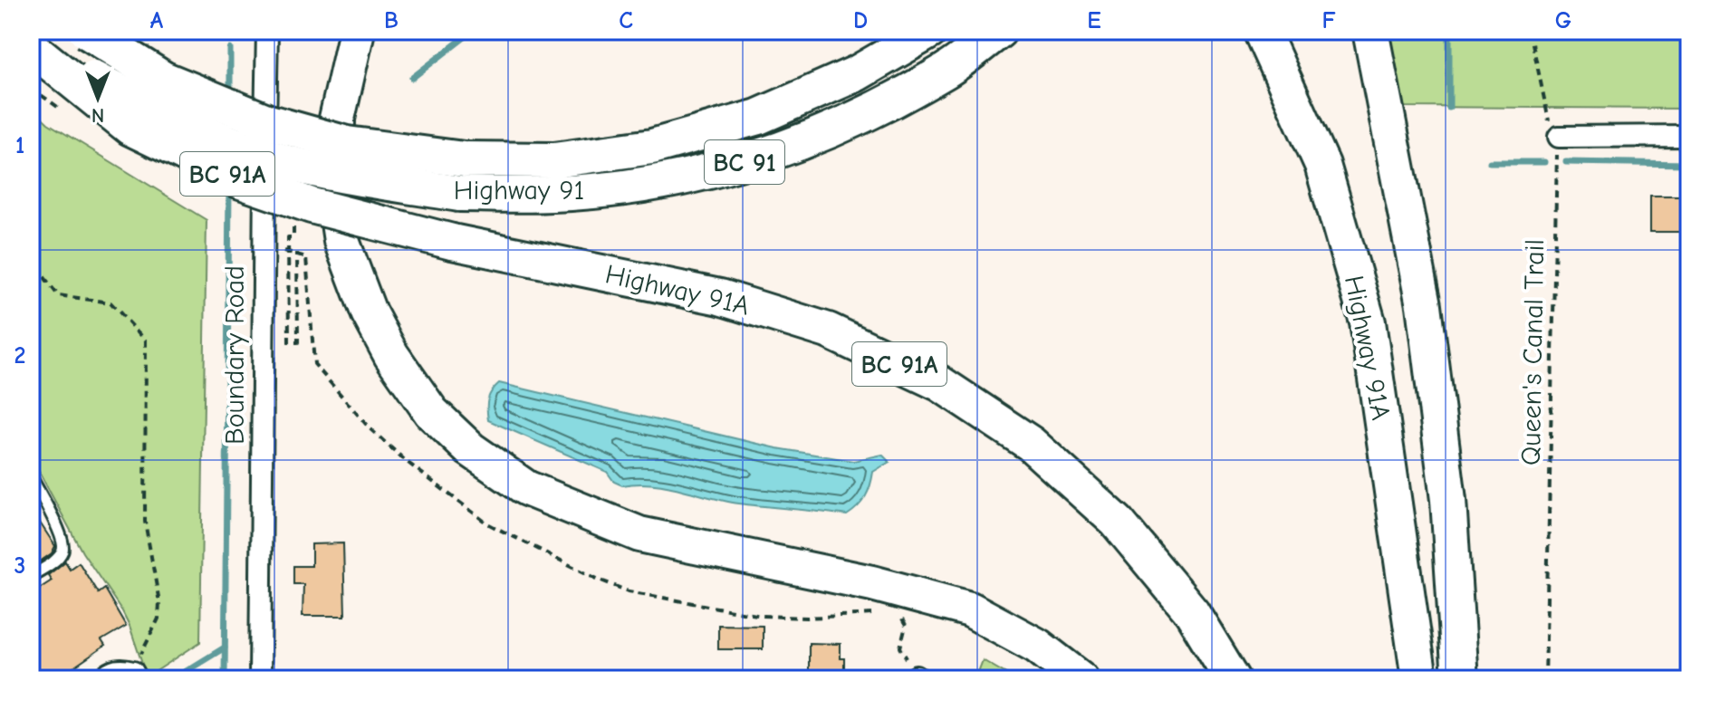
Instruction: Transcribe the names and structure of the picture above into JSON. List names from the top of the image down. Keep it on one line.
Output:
{"streets":{"highway":["BC 91","BC 91A","Highway 91","Highway 91A"],"street":["Boundary Road"],"path":["Queen's Canal Trail"]},"crossings":[["Highway 91","Highway 91A"]],"north":"bottom","grid":{"columns":["A","B","C","D","E","F","G"],"rows":["1","2","3"]}}
